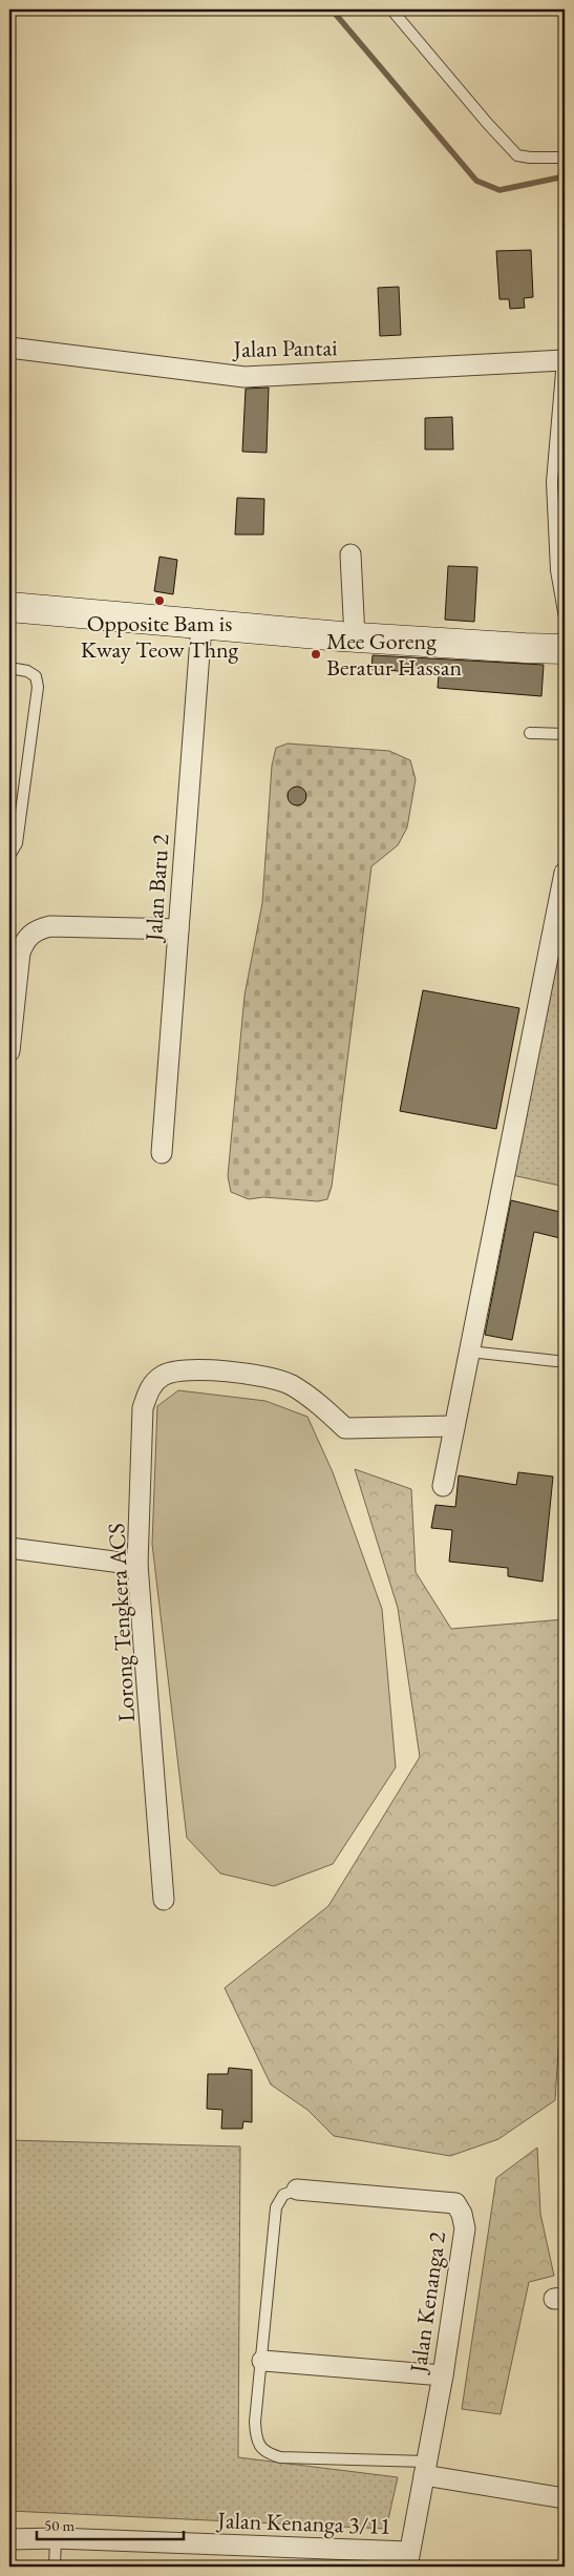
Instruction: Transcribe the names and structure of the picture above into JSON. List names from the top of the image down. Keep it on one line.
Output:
{"streets":{"street":["Jalan Pantai","Jalan Baru 2","Lorong Tengkera ACS","Jalan Kenanga 2","Jalan Kenanga 3/11"]},"crossings":[["Jalan Kenanga 2","Jalan Kenanga 3/11"]],"places":["Opposite Bam is Kway Teow Thng","Mee Goreng Beratur Hassan"],"scale_bar":"50 m"}
